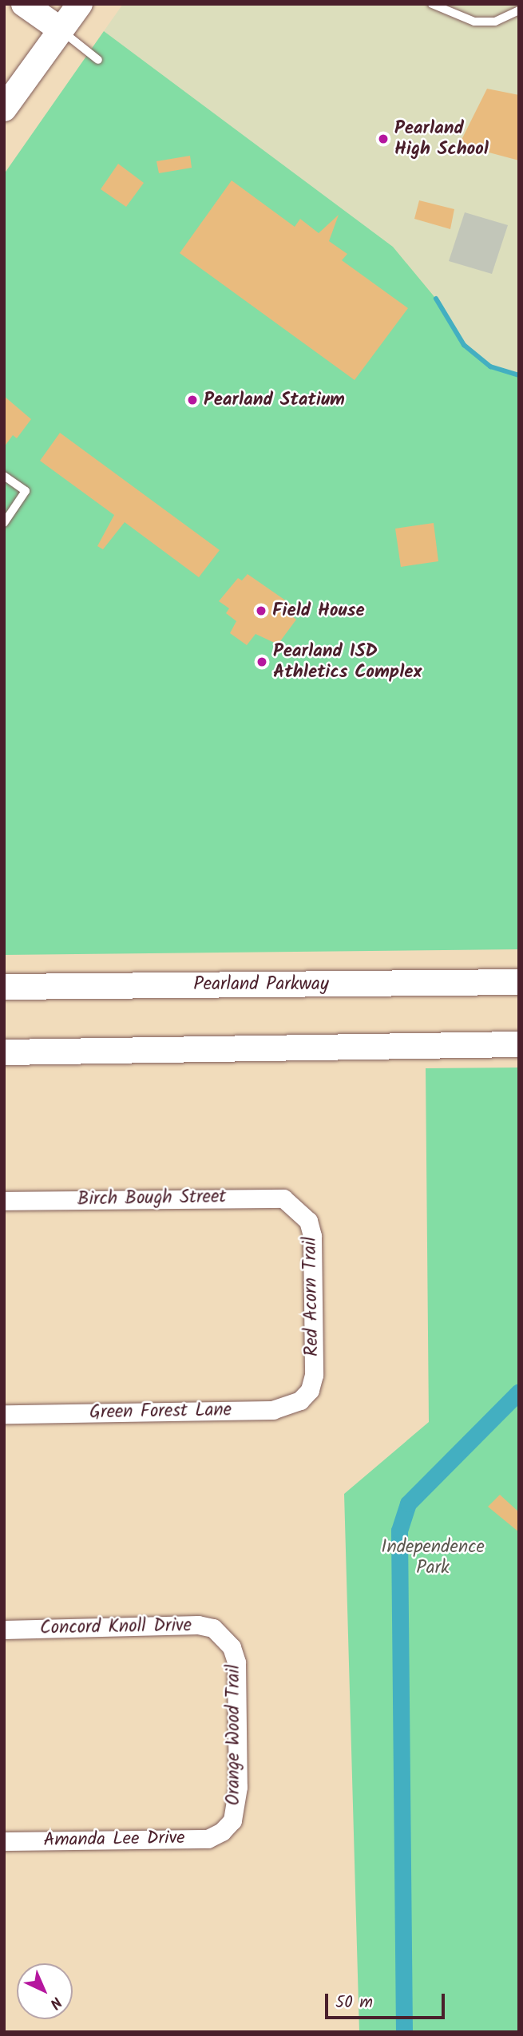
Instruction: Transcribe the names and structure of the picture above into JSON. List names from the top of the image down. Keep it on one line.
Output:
{"streets":{"main road":["Pearland Parkway"],"street":["Birch Bough Street","Red Acorn Trail","Green Forest Lane","Concord Knoll Drive","Orange Wood Trail","Amanda Lee Drive"]},"crossings":[["Birch Bough Street","Red Acorn Trail"],["Red Acorn Trail","Green Forest Lane"],["Concord Knoll Drive","Orange Wood Trail"],["Orange Wood Trail","Amanda Lee Drive"]],"parks":["Independence Park"],"places":["Pearland High School","Pearland Statium","Field House","Pearland ISD Athletics Complex"],"scale_bar":"50 m","north":"bottom right"}
